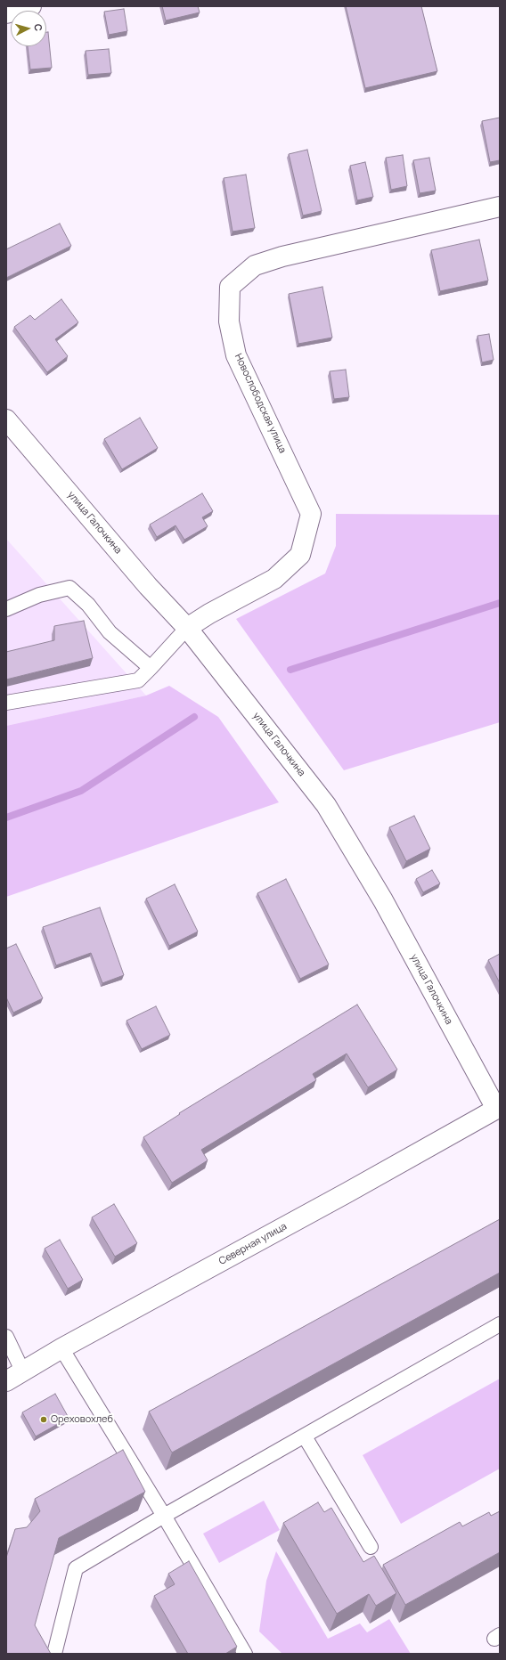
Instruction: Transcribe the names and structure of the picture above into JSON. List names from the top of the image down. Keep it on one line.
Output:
{"streets":{"street":["Новослободская улица","улица Галочкина","Северная улица"]},"crossings":[["Новослободская улица","улица Галочкина"],["улица Галочкина","Северная улица"]],"places":["Ореховохлеб"],"north":"right"}
